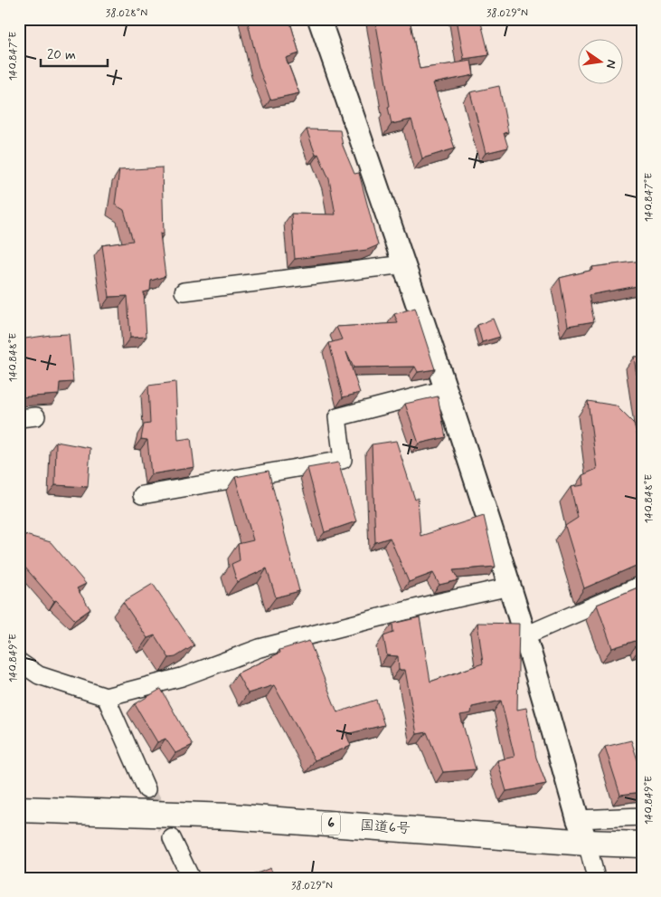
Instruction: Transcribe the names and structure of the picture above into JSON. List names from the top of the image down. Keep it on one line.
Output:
{"streets":{"highway":["6","国道6号"]},"scale_bar":"20 m","north":"right","coordinates":["38.028°N","38.029°N","140.847°E","140.848°E","140.849°E"]}
